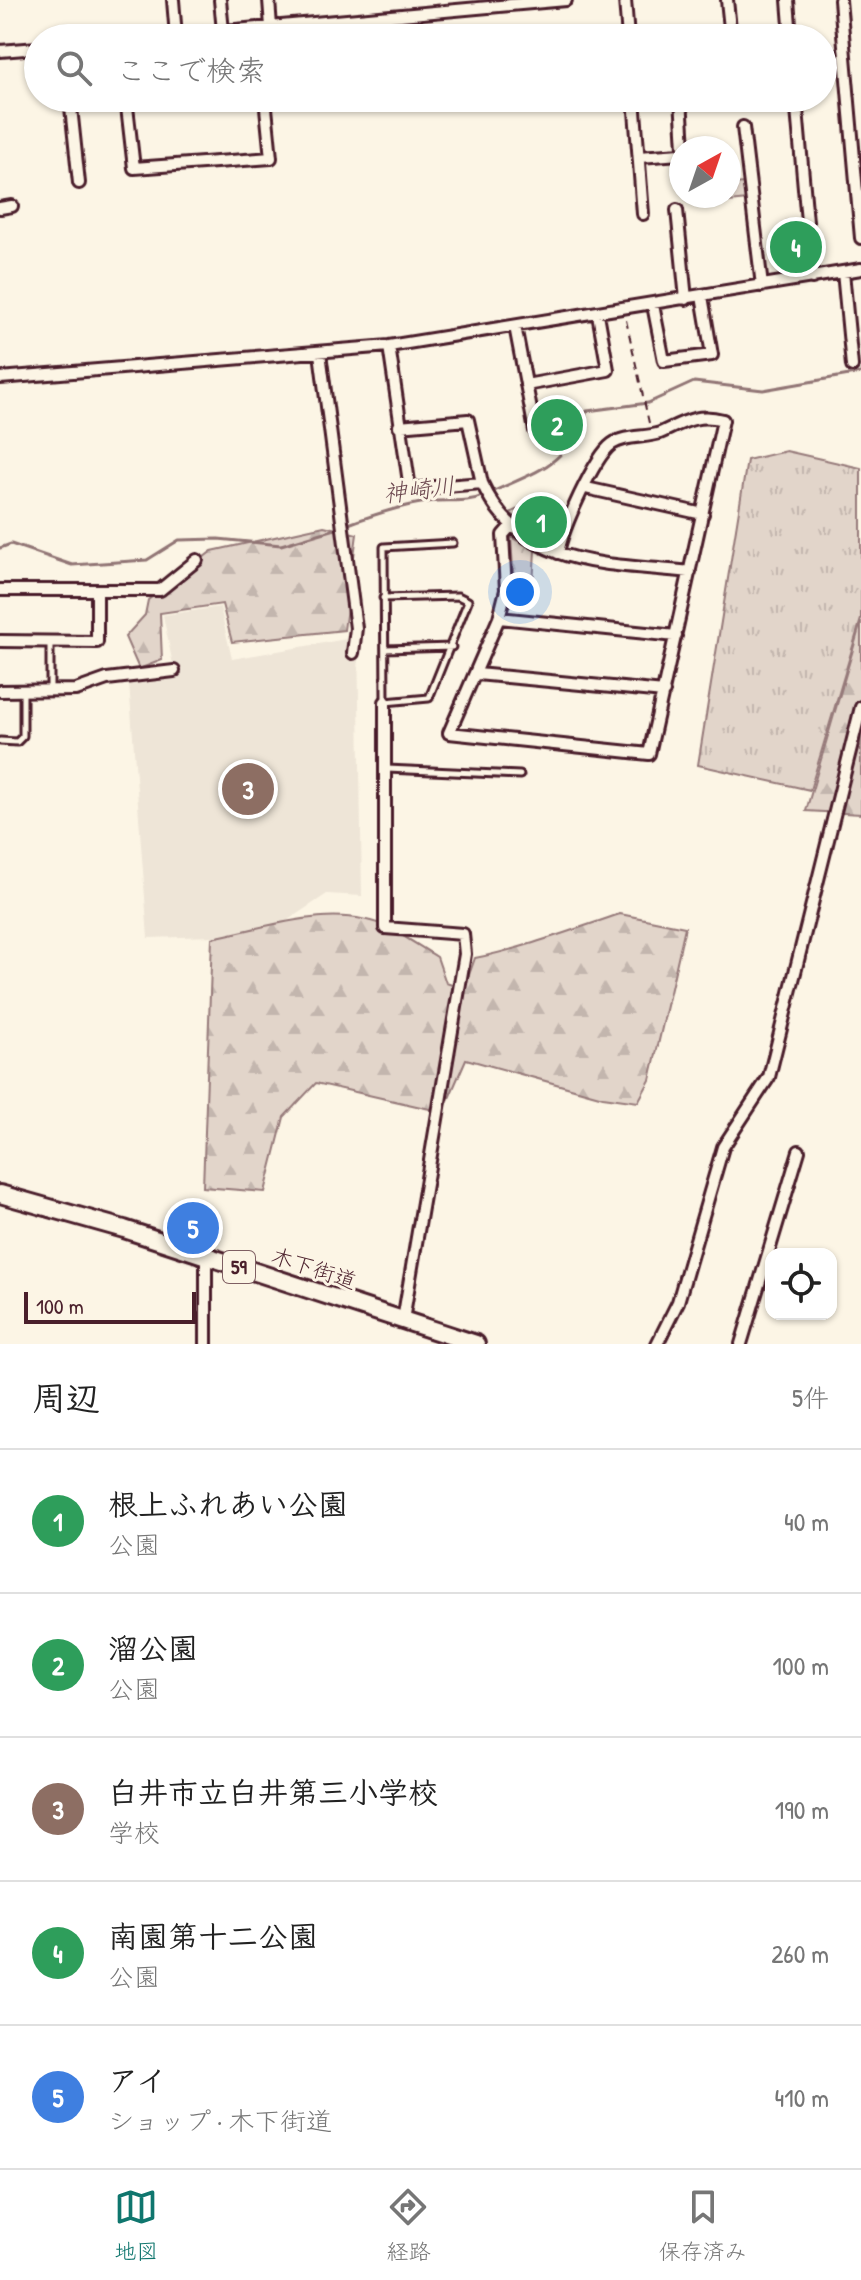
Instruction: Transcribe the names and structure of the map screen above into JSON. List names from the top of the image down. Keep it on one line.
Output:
{"streets":{"main road":["59","木下街道"]},"water":["神崎川"],"scale_bar":"100 m","north":"top right","page":{"search":"ここで検索","pins":["4","2","1","3","5"],"scale":"100 m","heading":["周辺","5件"],"list":[{"mark":"1","name":"根上ふれあい公園","note":"公園","value":"40 m"},{"mark":"2","name":"溜公園","note":"公園","value":"100 m"},{"mark":"3","name":"白井市立白井第三小学校","note":"学校","value":"190 m"},{"mark":"4","name":"南園第十二公園","note":"公園","value":"260 m"},{"mark":"5","name":"アイ","note":"ショップ · 木下街道","value":"410 m"}],"nav":["地図","経路","保存済み"]}}
